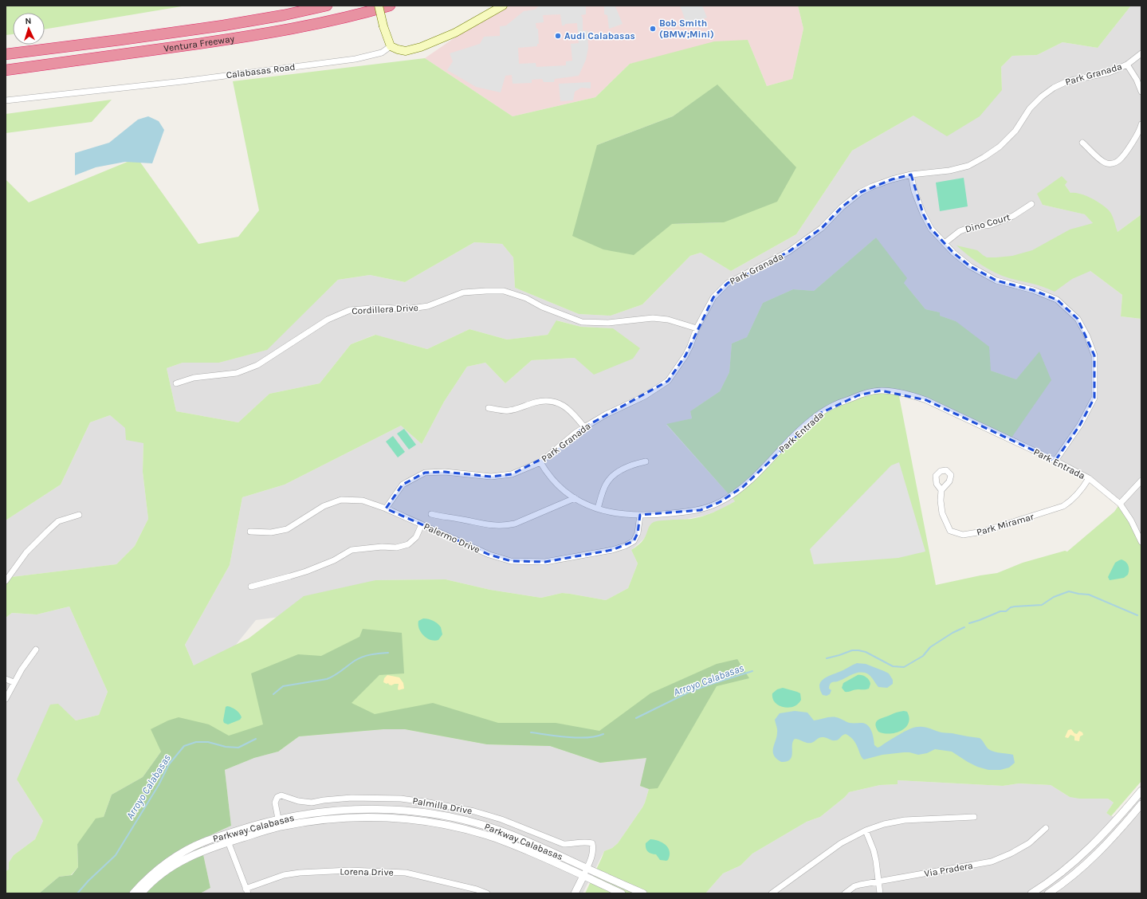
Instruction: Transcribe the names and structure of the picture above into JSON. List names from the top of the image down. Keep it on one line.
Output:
{"streets":{"highway":["Ventura Freeway"],"street":["Calabasas Road","Park Granada","Dino Court","Cordillera Drive","Park Entrada","Park Miramar","Palermo Drive","Palmilla Drive","Parkway Calabasas","Via Pradera","Lorena Drive"]},"crossings":[["Park Granada","Cordillera Drive"],["Park Granada","Park Entrada"],["Park Granada","Palermo Drive"],["Park Entrada","Park Miramar"],["Park Entrada","Palermo Drive"],["Palmilla Drive","Parkway Calabasas"]],"water":["Arroyo Calabasas"],"places":["Bob Smith (BMW;Mini)","Audi Calabasas"],"north":"top"}
